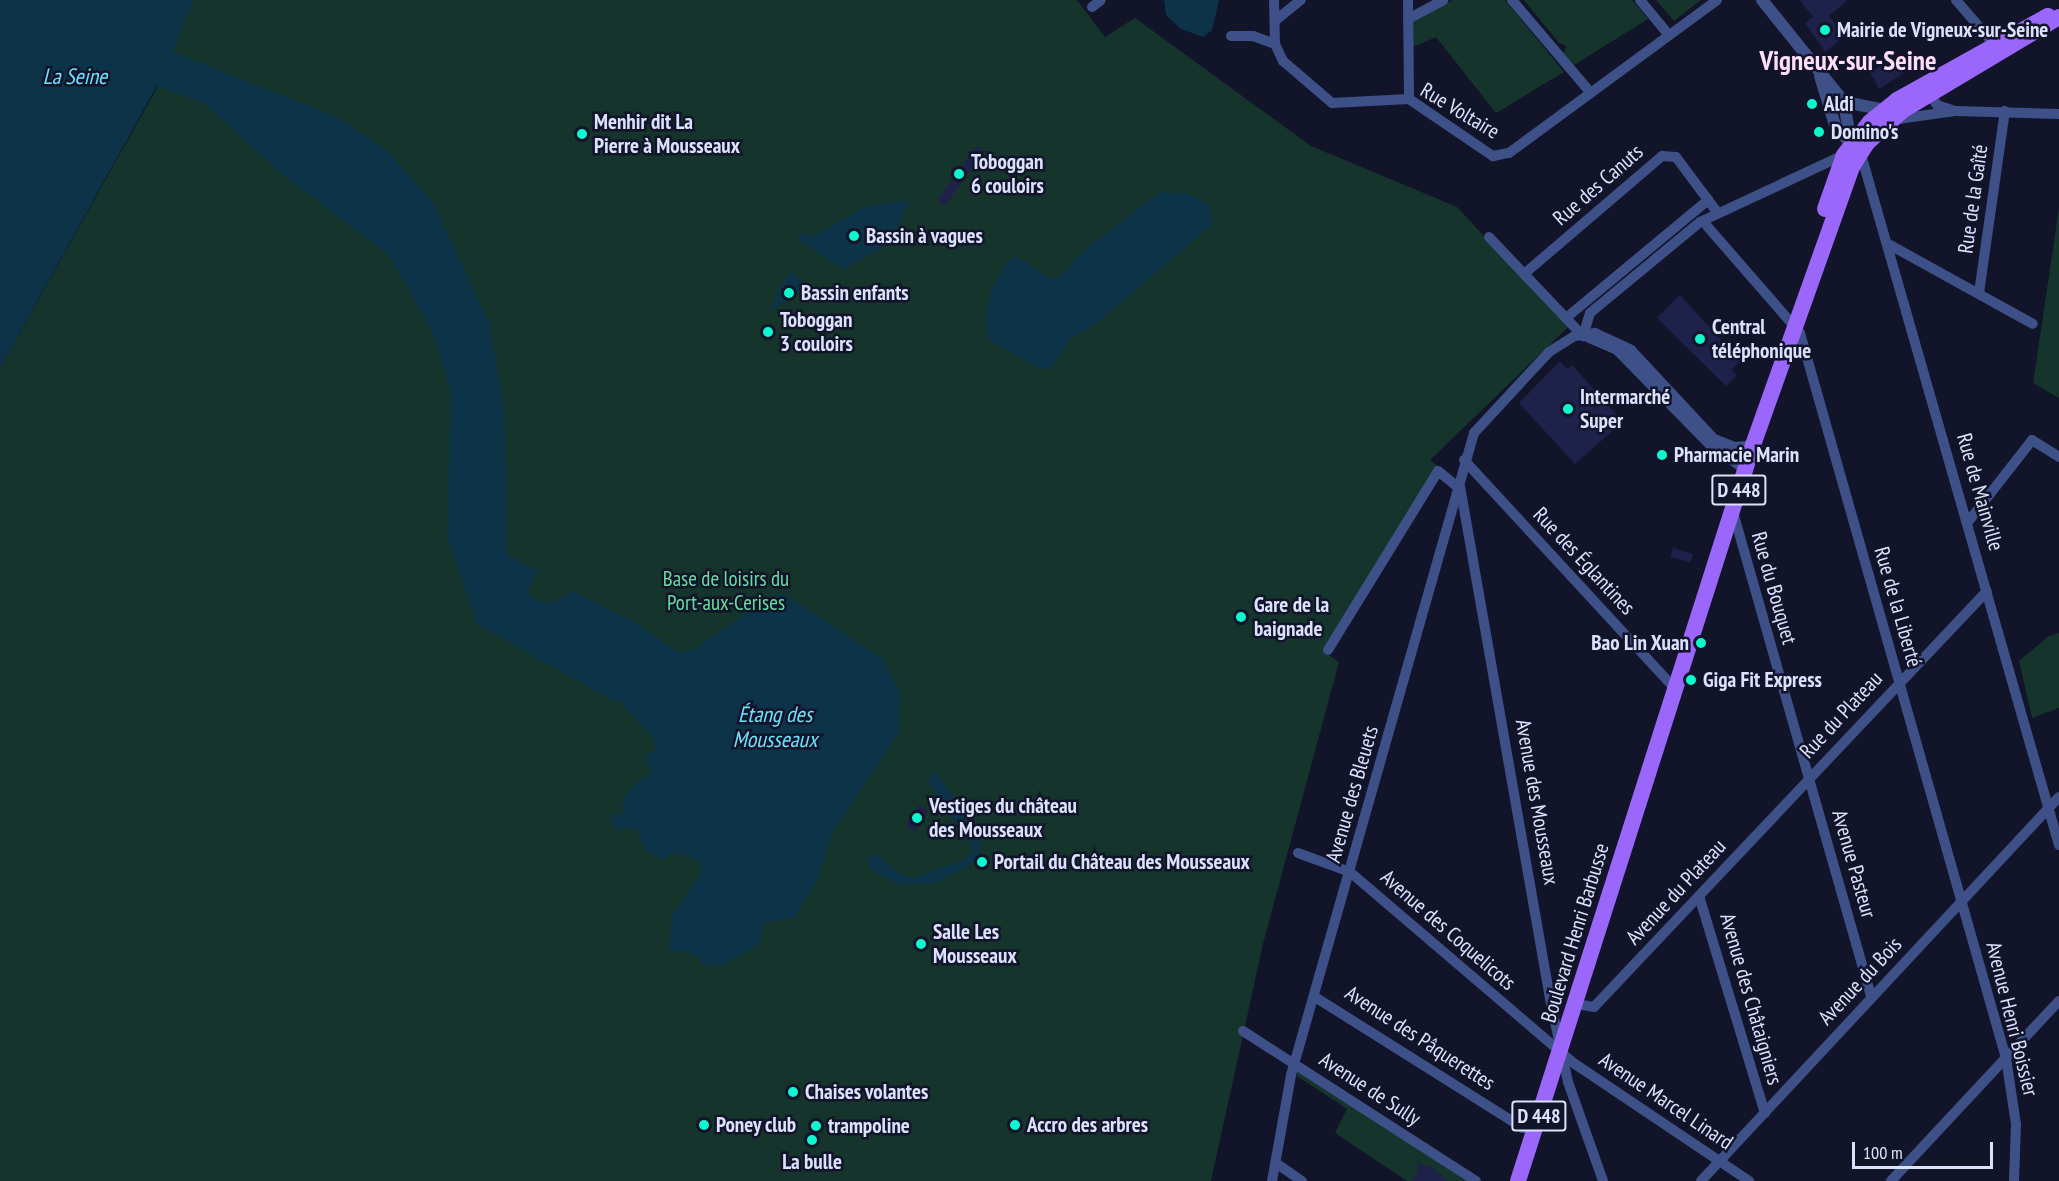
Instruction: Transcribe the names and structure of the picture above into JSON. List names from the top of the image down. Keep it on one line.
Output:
{"streets":{"main road":["D 448","Boulevard Henri Barbusse"],"street":["Rue Voltaire","Rue des Canuts","Rue de la Gaîté","Rue de Mainville","Rue des Églantines","Rue du Bouquet","Rue de la Liberté","Rue du Plateau","Avenue des Bleuets","Avenue des Mousseaux","Avenue Pasteur","Avenue du Plateau","Avenue des Coquelicots","Avenue du Bois","Avenue des Châtaigniers","Avenue Henri Boissier","Avenue des Pâquerettes","Avenue de Sully","Avenue Marcel Linard"]},"crossings":[["D 448","Rue de Mainville"],["D 448","Rue des Églantines"],["D 448","Rue du Bouquet"],["D 448","Rue de la Liberté"],["D 448","Boulevard Henri Barbusse"],["Rue de Mainville","Rue du Plateau"],["Rue de Mainville","Avenue du Bois"],["Rue des Églantines","Avenue des Bleuets"],["Rue des Églantines","Boulevard Henri Barbusse"],["Rue du Bouquet","Rue du Plateau"],["Rue du Bouquet","Avenue Pasteur"],["Rue de la Liberté","Rue du Plateau"],["Rue de la Liberté","Avenue du Bois"],["Rue de la Liberté","Avenue Henri Boissier"],["Rue du Plateau","Avenue Pasteur"],["Rue du Plateau","Avenue du Plateau"],["Avenue des Bleuets","Avenue des Mousseaux"],["Avenue des Bleuets","Avenue des Coquelicots"],["Avenue des Bleuets","Avenue des Pâquerettes"],["Avenue des Bleuets","Avenue de Sully"],["Avenue des Mousseaux","Avenue des Coquelicots"],["Avenue des Mousseaux","Boulevard Henri Barbusse"],["Avenue des Mousseaux","Avenue Marcel Linard"],["Avenue Pasteur","Avenue du Bois"],["Avenue du Plateau","Boulevard Henri Barbusse"],["Avenue du Plateau","Avenue des Châtaigniers"],["Avenue des Coquelicots","Boulevard Henri Barbusse"],["Avenue des Coquelicots","Avenue Marcel Linard"],["Boulevard Henri Barbusse","Avenue des Pâquerettes"],["Boulevard Henri Barbusse","Avenue Marcel Linard"],["Avenue du Bois","Avenue des Châtaigniers"],["Avenue du Bois","Avenue Henri Boissier"],["Avenue du Bois","Avenue Marcel Linard"]],"districts":["Vigneux-sur-Seine"],"water":["La Seine","Étang des Mousseaux"],"parks":["Base de loisirs du Port-aux-Cerises"],"places":["Mairie de Vigneux-sur-Seine","Aldi","Domino's","Menhir dit La Pierre à Mousseaux","Toboggan 6 couloirs","Bassin à vagues","Bassin enfants","Toboggan 3 couloirs","Central téléphonique","Intermarché Super","Pharmacie Marin","Gare de la baignade","Bao Lin Xuan","Giga Fit Express","Vestiges du château des Mousseaux","Portail du Château des Mousseaux","Salle Les Mousseaux","Chaises volantes","Poney club","Accro des arbres","trampoline","La bulle"],"scale_bar":"100 m"}
